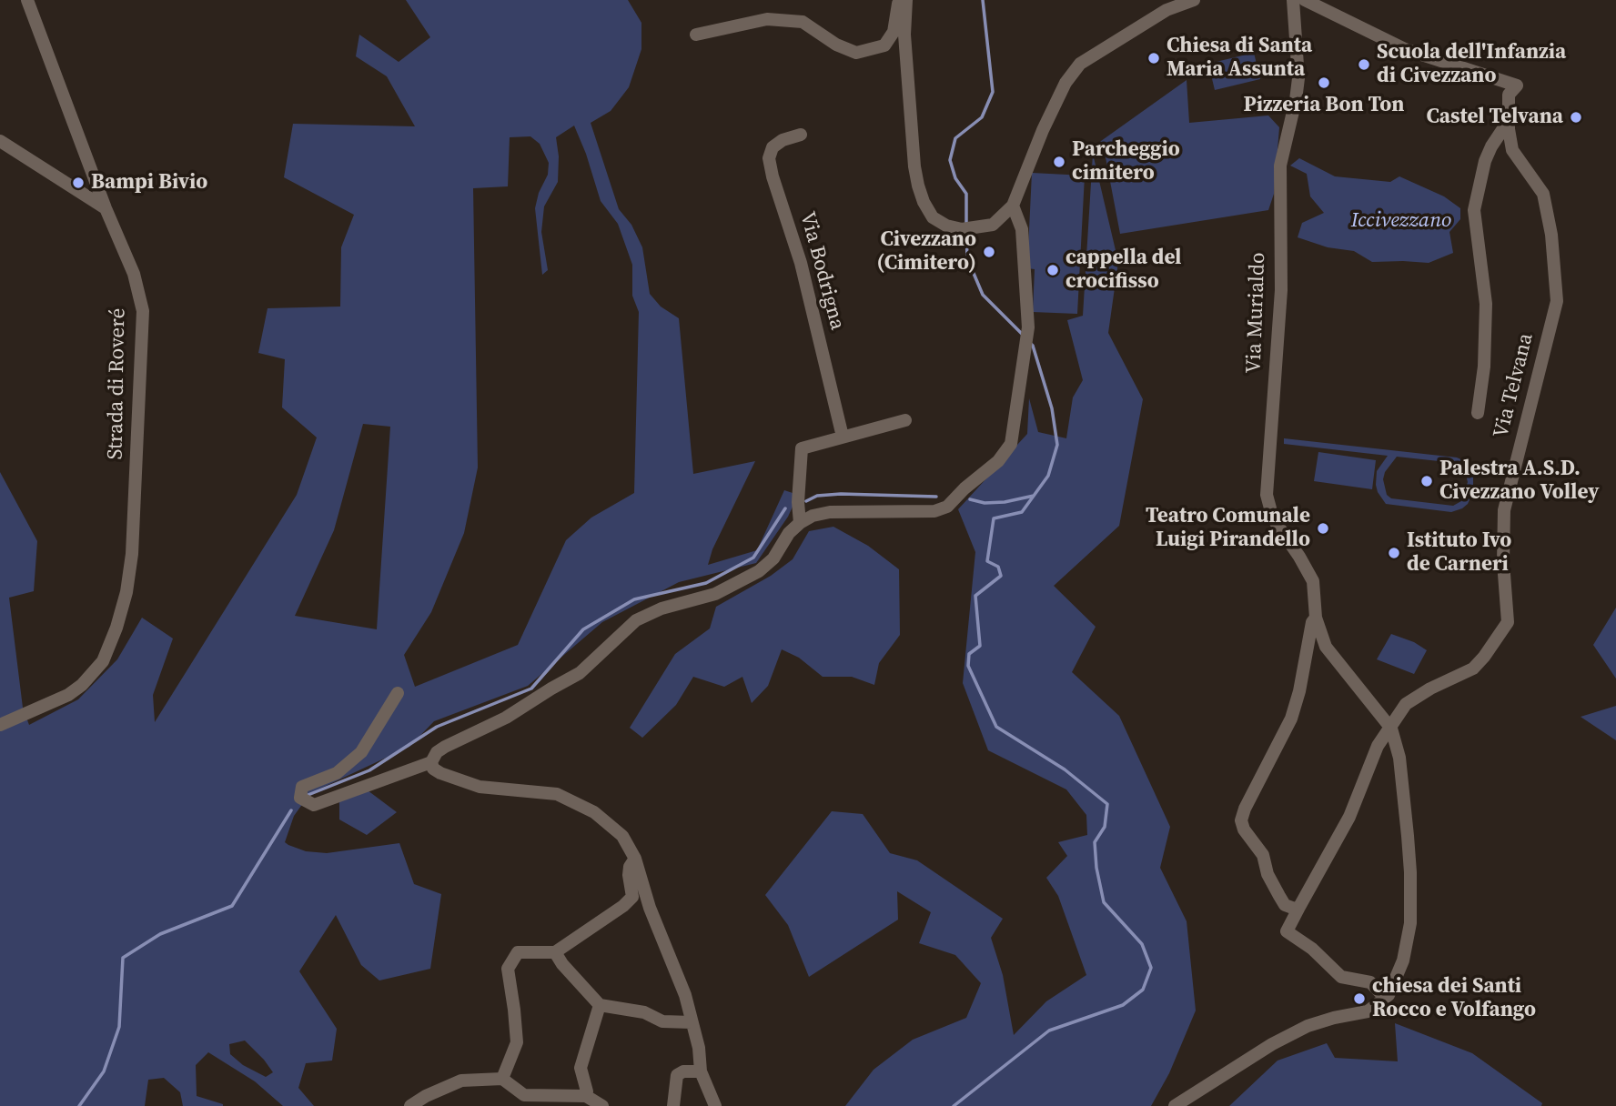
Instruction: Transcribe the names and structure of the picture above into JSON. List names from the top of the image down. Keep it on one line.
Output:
{"streets":{"street":["Via Bodrigna","Via Murialdo","Strada di Roveré","Via Telvana"]},"crossings":[["Via Murialdo","Via Telvana"]],"parks":["Iccivezzano"],"places":["Chiesa di Santa Maria Assunta","Scuola dell'Infanzia di Civezzano","Pizzeria Bon Ton","Castel Telvana","Parcheggio cimitero","Bampi Bivio","Civezzano (Cimitero)","cappella del crocifisso","Palestra A.S.D. Civezzano Volley","Teatro Comunale Luigi Pirandello","Istituto Ivo de Carneri","chiesa dei Santi Rocco e Volfango"]}
